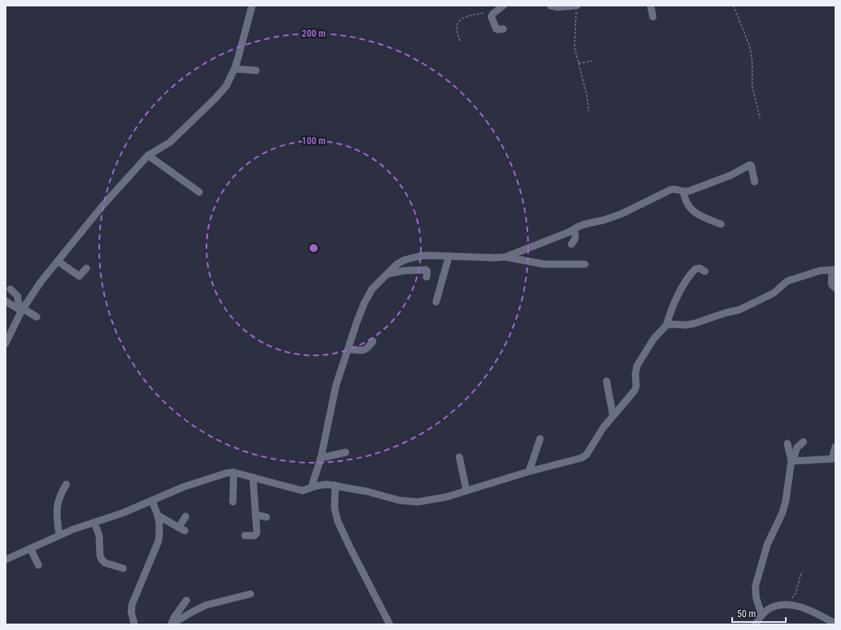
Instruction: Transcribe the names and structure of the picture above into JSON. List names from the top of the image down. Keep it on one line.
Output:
{"scale_bar":"50 m","rings":["200 m","100 m"]}
